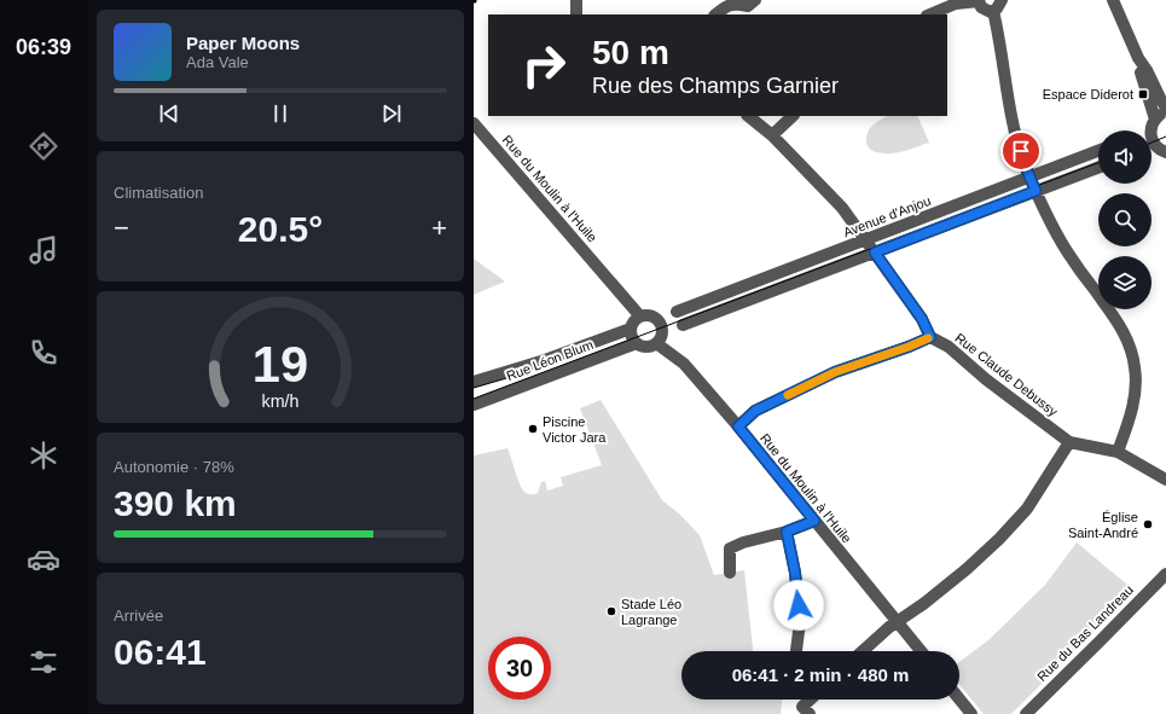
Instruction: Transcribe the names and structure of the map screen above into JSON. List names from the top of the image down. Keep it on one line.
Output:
{"streets":{"street":["Rue du Moulin à l'Huile","Avenue d'Anjou","Rue Léon Blum","Rue Claude Debussy","Rue du Bas Landreau"]},"crossings":[["Rue du Moulin à l'Huile","Rue Léon Blum"]],"places":{"transit":["Espace Diderot"],"other":["Piscine Victor Jara","Église Saint-André","Stade Léo Lagrange"]},"page":{"tabs":"06:39","turn":["50 m","Rue des Champs Garnier"],"song":["Paper Moons","Ada Vale"],"tile":["Climatisation",["Autonomie · 78%","390 km"],["Arrivée","06:41"]],"heat":["−","20.5°","+"],"limit":"30","trip":"06:41 · 2 min · 480 m","gauge":["19","km/h"]}}
